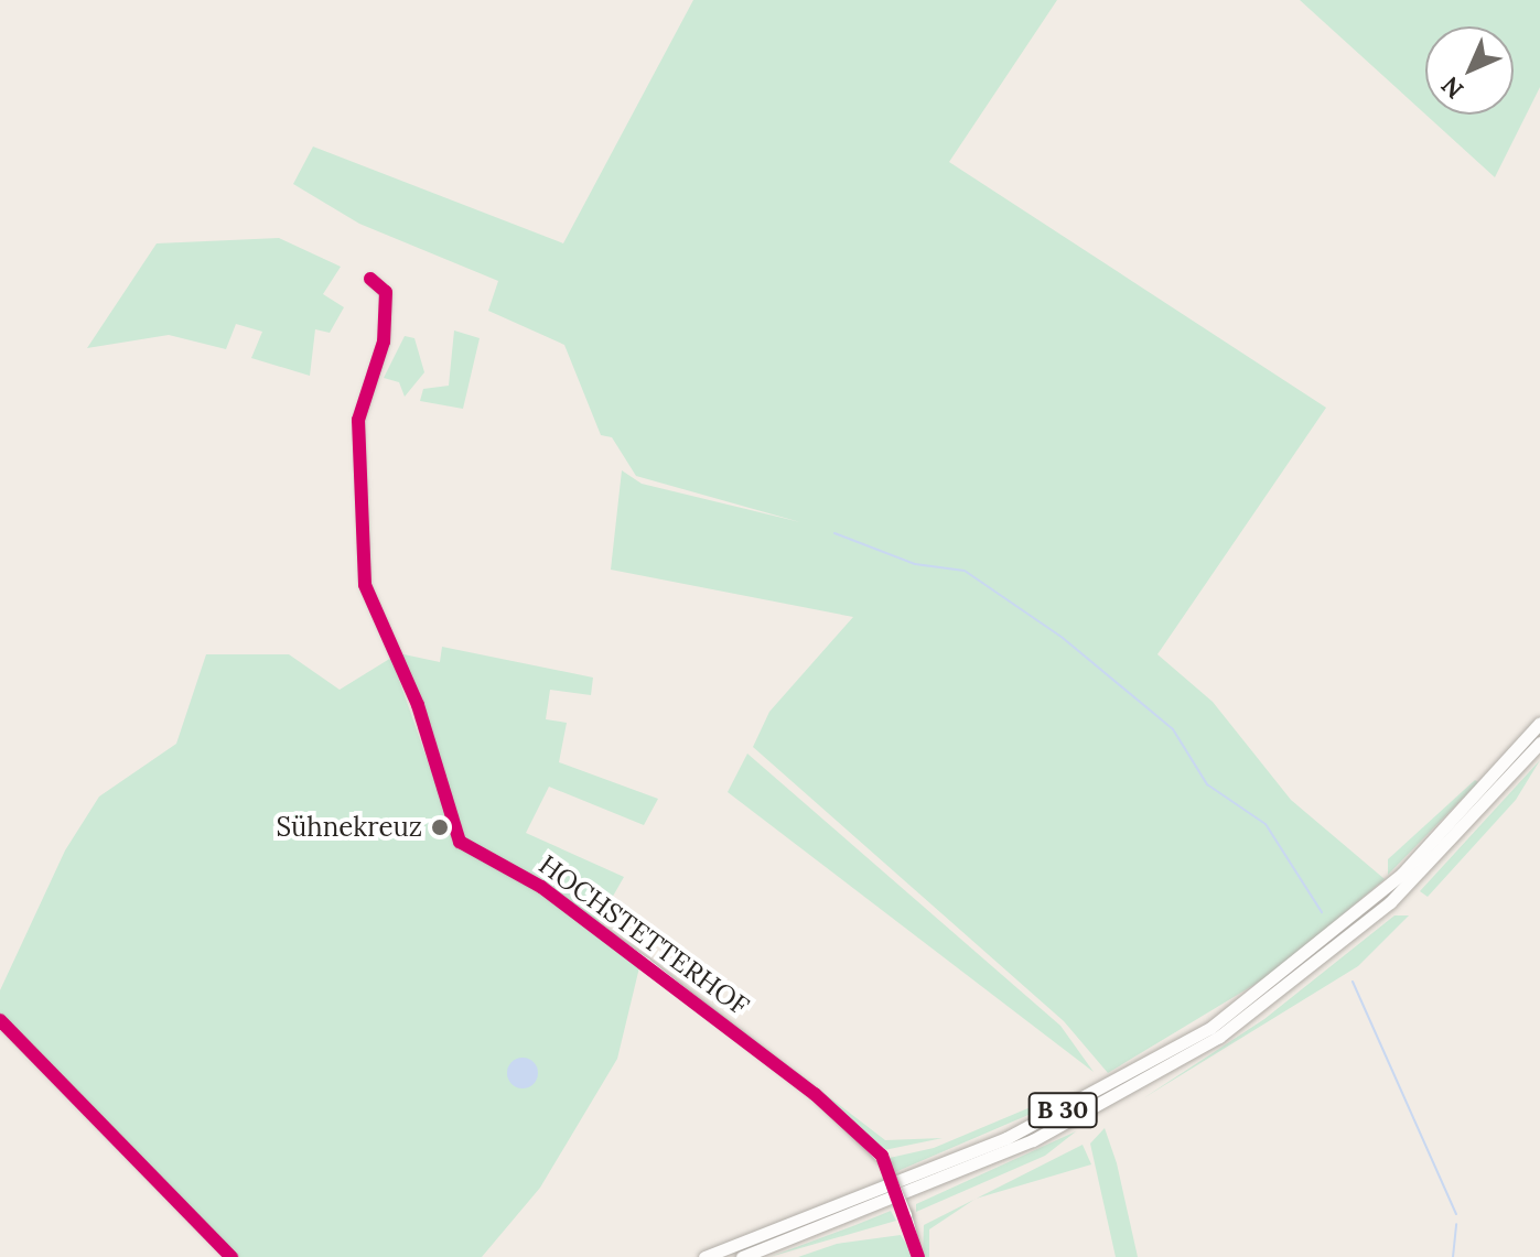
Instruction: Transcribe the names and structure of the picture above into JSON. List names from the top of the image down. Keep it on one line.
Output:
{"streets":{"highway":["B 30"],"street":["HOCHSTETTERHOF"]},"places":["Sühnekreuz"],"north":"bottom left"}
